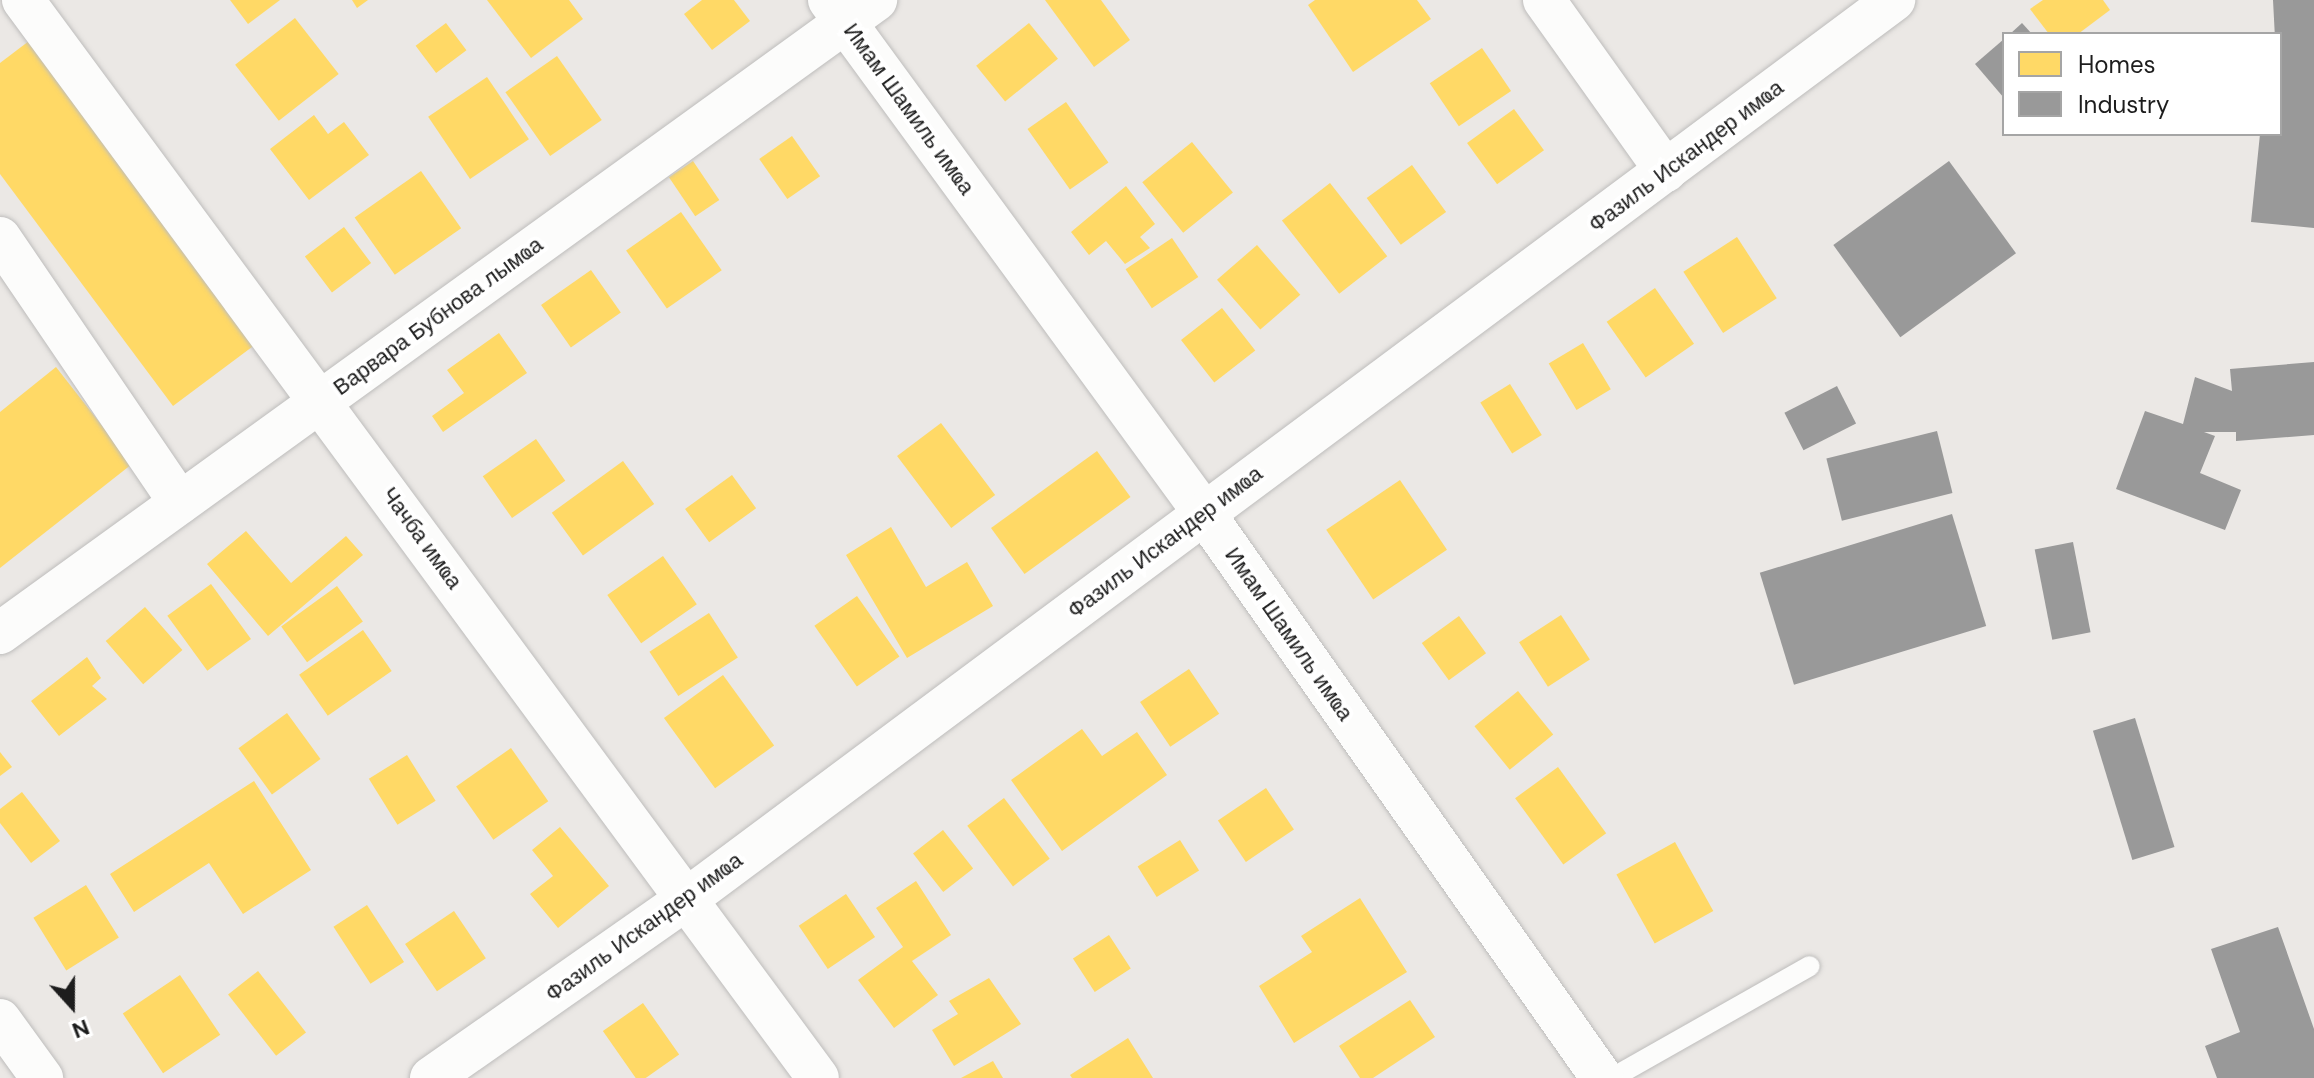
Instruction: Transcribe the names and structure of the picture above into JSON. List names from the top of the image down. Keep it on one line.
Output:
{"streets":{"street":["Имам Шамиль имҩа","Фазиль Искандер имҩа","Варвара Бубнова лымҩа","Чачба имҩа"]},"crossings":[["Имам Шамиль имҩа","Фазиль Искандер имҩа"],["Имам Шамиль имҩа","Варвара Бубнова лымҩа"],["Фазиль Искандер имҩа","Чачба имҩа"],["Варвара Бубнова лымҩа","Чачба имҩа"]],"legend":["Homes","Industry"],"north":"bottom"}
